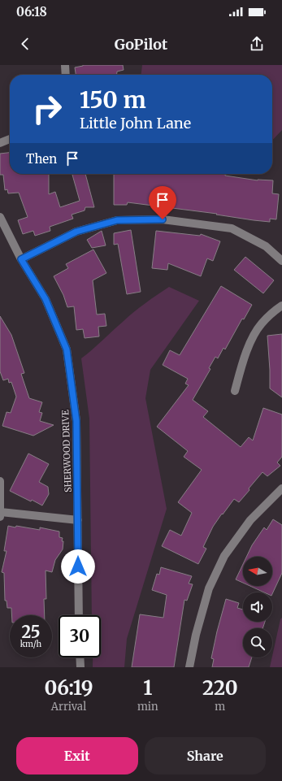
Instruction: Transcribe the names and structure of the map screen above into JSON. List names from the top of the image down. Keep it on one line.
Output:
{"streets":{"street":["SHERWOOD DRIVE"]},"north":"left","page":{"status":"06:18","header":"GoPilot","turn":["150 m","Little John Lane"],"then":"Then","speed":"25 km/h","limit":"30","eta":["06:19","Arrival","1","min","220","m"],"buttons":["Exit","Share"]}}
